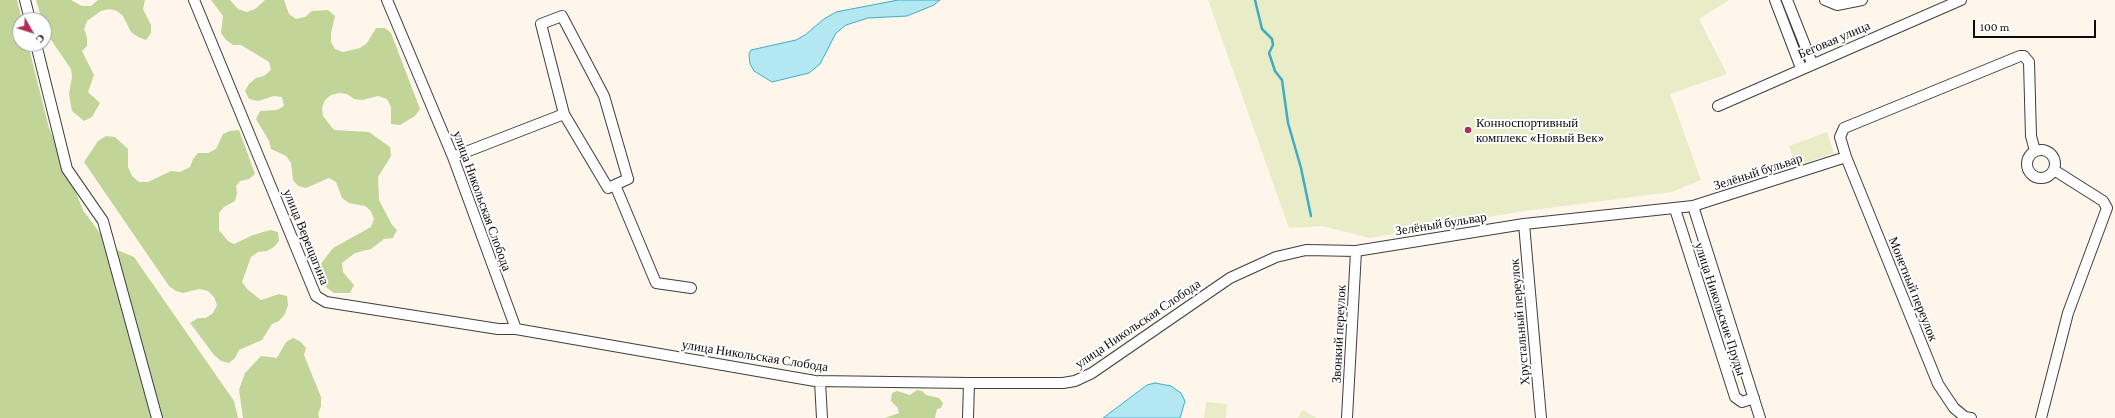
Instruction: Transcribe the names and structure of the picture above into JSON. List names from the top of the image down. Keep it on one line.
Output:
{"streets":{"street":["Беговая улица","Зелёный бульвар","улица Никольская Слобода","улица Верещагина","Монетный переулок","улица Никольские Пруды","Хрустальный переулок","Звонкий переулок"]},"crossings":[["Зелёный бульвар","улица Никольская Слобода"],["Зелёный бульвар","Монетный переулок"],["Зелёный бульвар","улица Никольские Пруды"],["Зелёный бульвар","Хрустальный переулок"],["Зелёный бульвар","Звонкий переулок"],["улица Никольская Слобода","улица Верещагина"],["улица Никольская Слобода","Звонкий переулок"]],"places":["Конноспортивный комплекс «Новый Век»"],"scale_bar":"100 m","north":"bottom right"}
